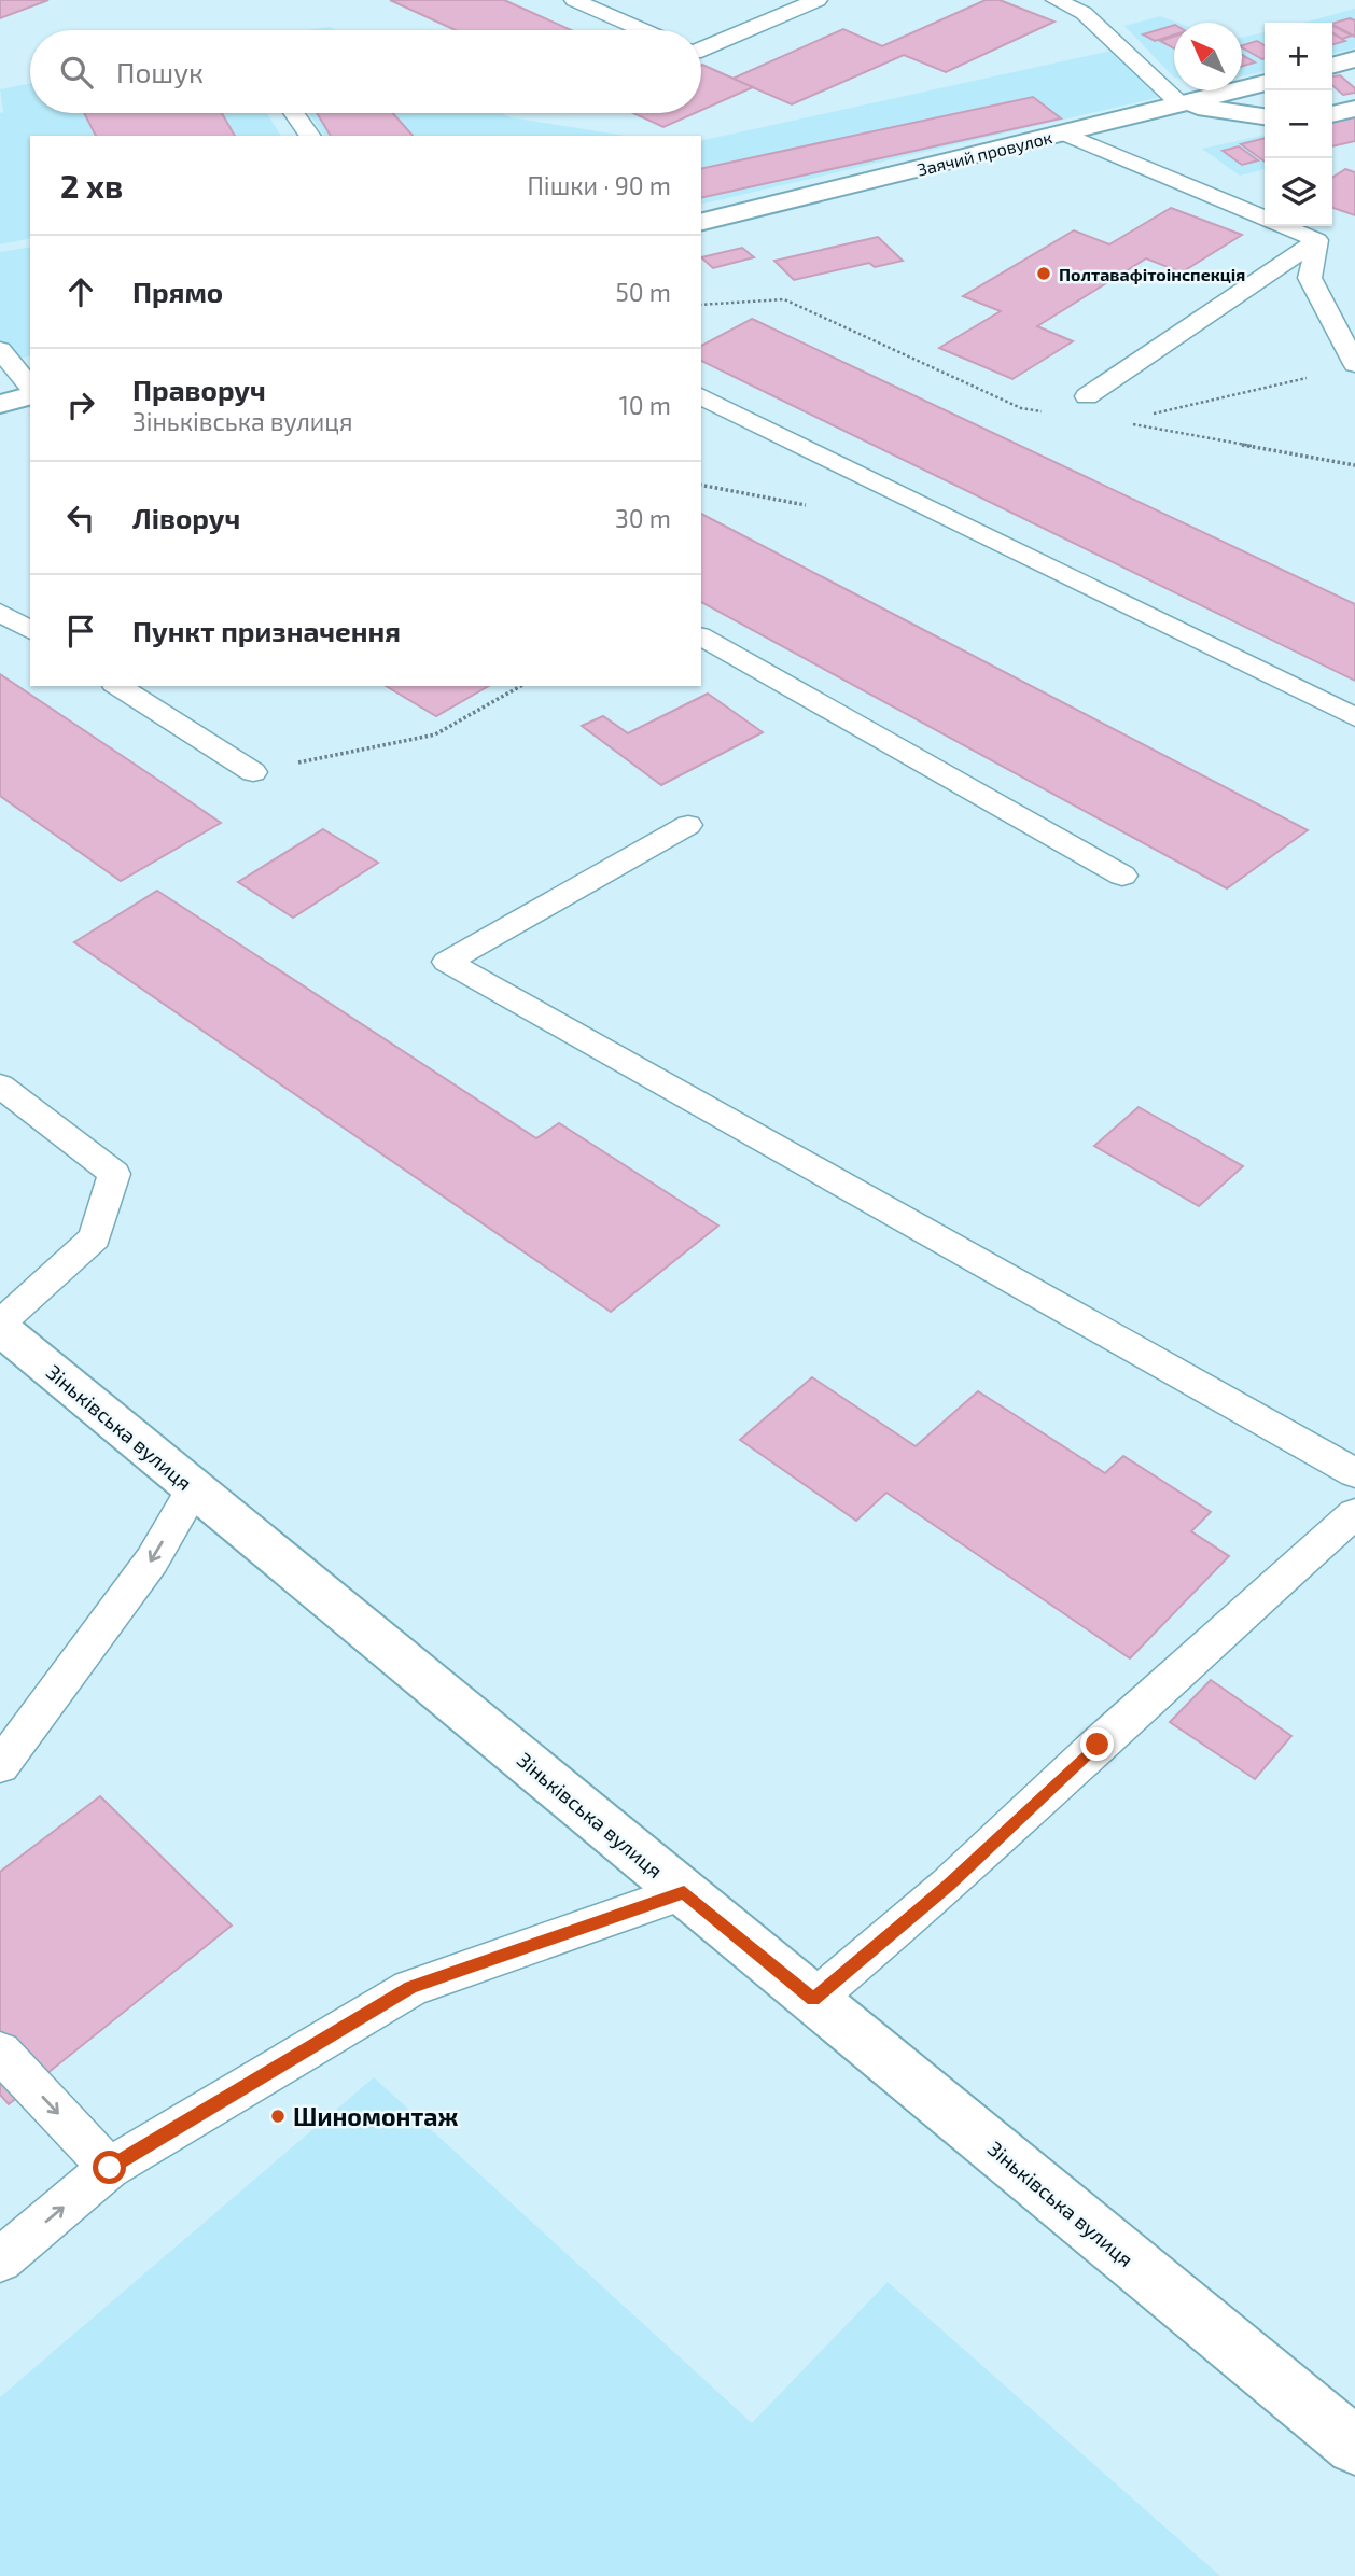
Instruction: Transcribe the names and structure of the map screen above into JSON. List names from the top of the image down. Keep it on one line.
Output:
{"streets":{"main road":["Заячий провулок","Зіньківська вулиця"]},"places":["Полтавафітоінспекція","Шиномонтаж"],"north":"top left","page":{"map_buttons":["+","−"],"search":"Пошук","heading":["2 хв","Пішки · 90 m"],"list":[["Прямо","50 m"],["Праворуч","Зіньківська вулиця","10 m"],["Ліворуч","30 m"],"Пункт призначення"]}}
